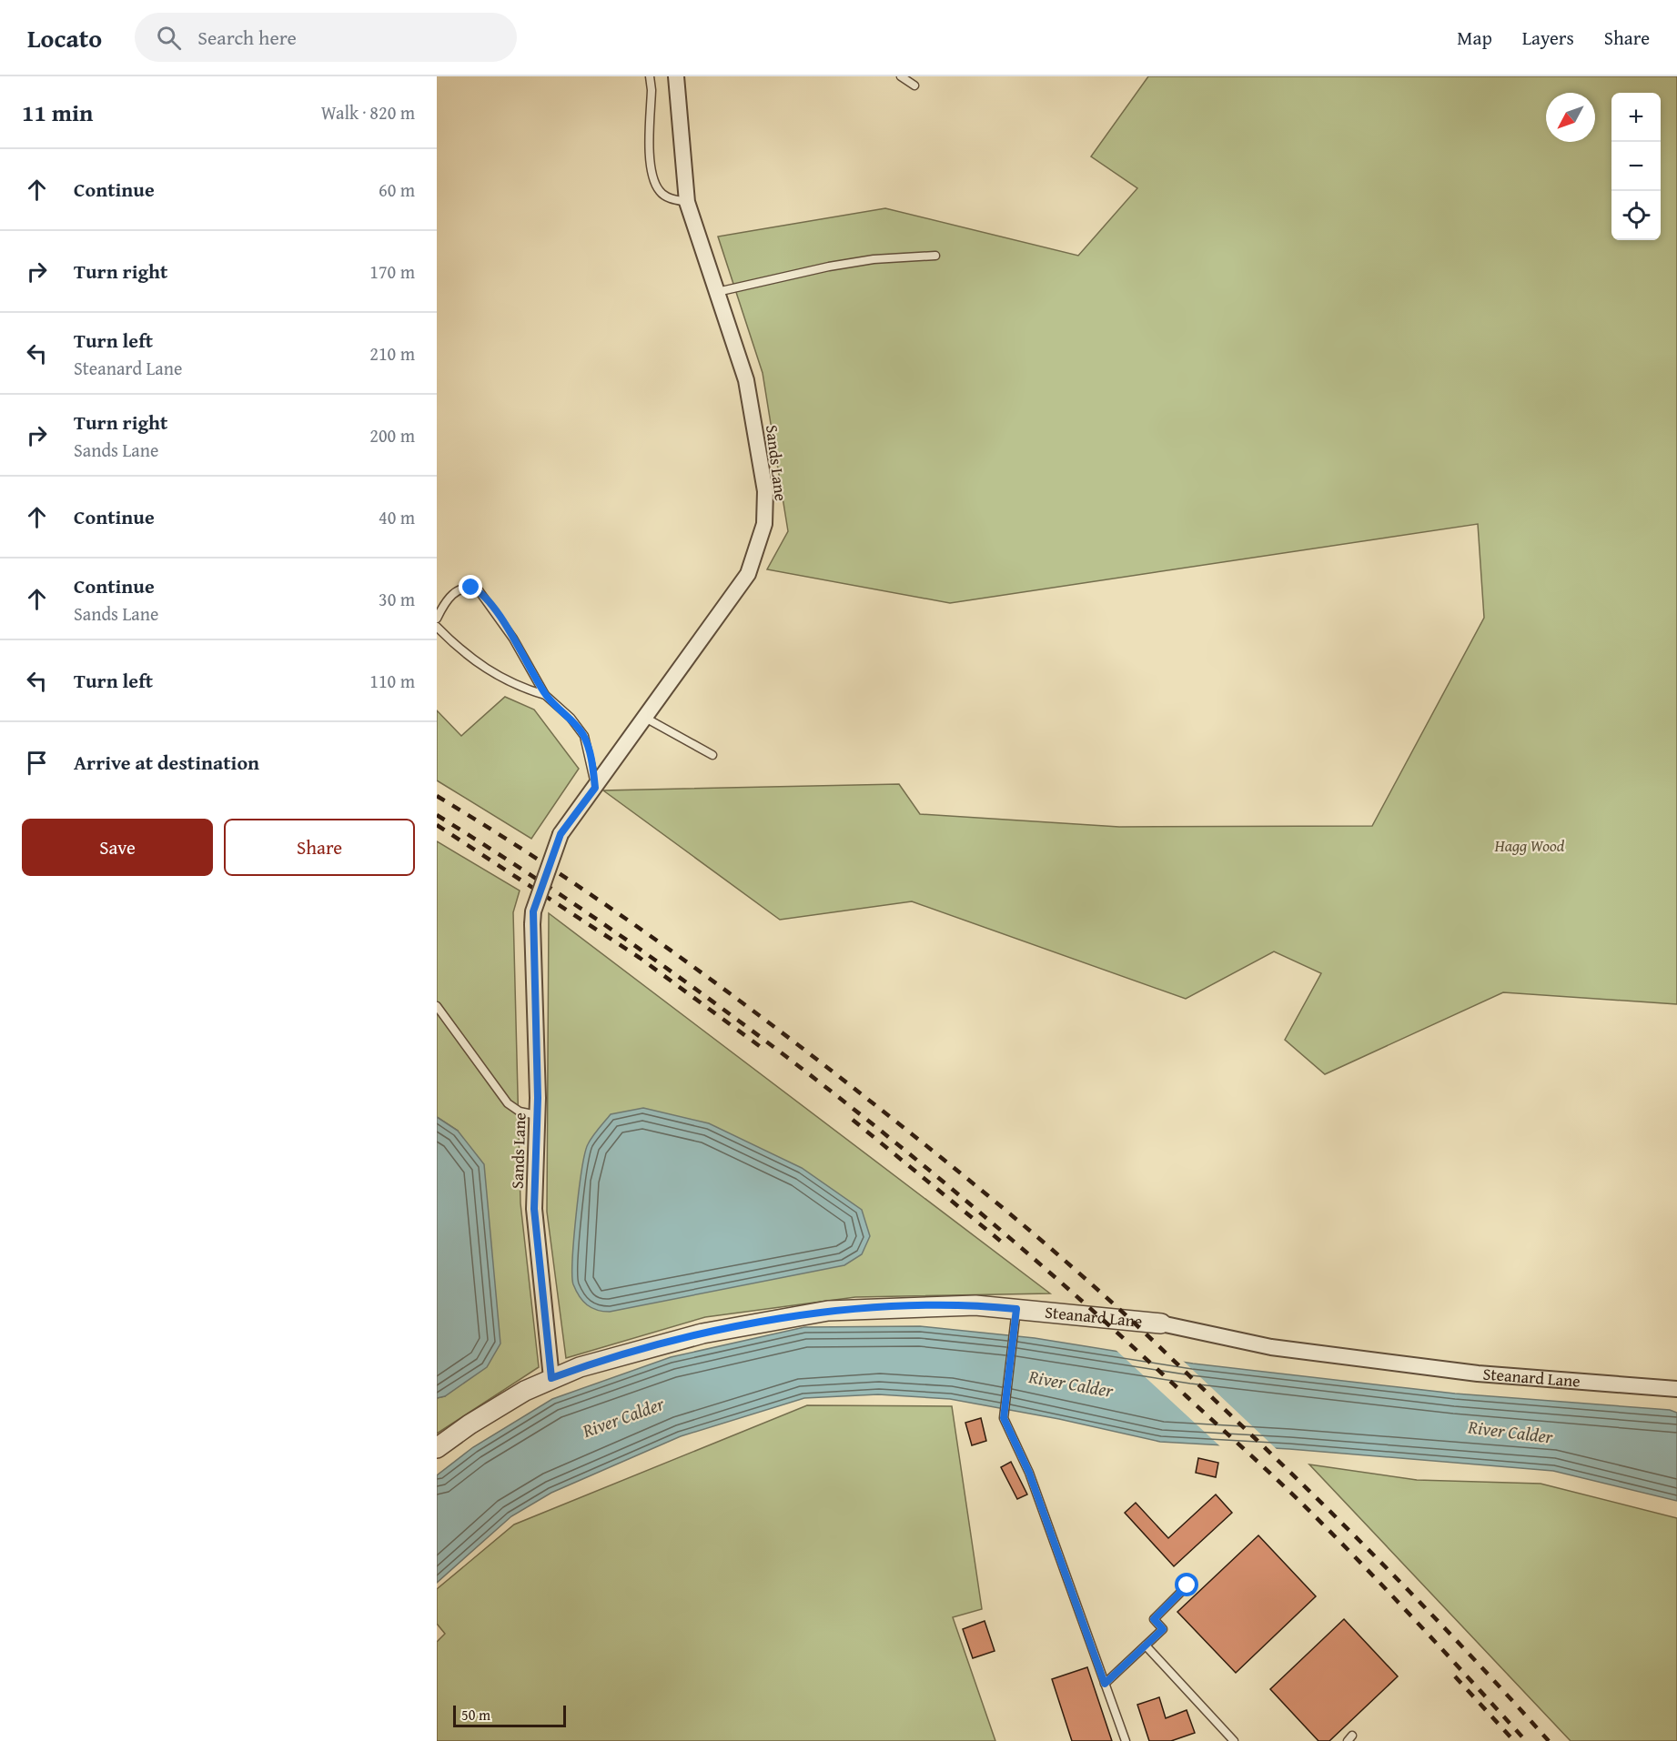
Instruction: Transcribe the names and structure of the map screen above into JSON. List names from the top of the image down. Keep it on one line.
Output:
{"streets":{"street":["Sands Lane","Steanard Lane"]},"crossings":[["Sands Lane","Steanard Lane"]],"water":["River Calder"],"parks":["Hagg Wood"],"scale_bar":"50 m","north":"bottom left","page":{"header":"Locato","search":"Search here","nav":["Map","Layers","Share"],"heading":["11 min","Walk · 820 m"],"map_buttons":["+","−"],"list":[["Continue","60 m"],["Turn right","170 m"],["Turn left","Steanard Lane","210 m"],["Turn right","Sands Lane","200 m"],["Continue","40 m"],["Continue","Sands Lane","30 m"],["Turn left","110 m"],"Arrive at destination"],"buttons":["Save","Share"],"scale":"50 m"}}
